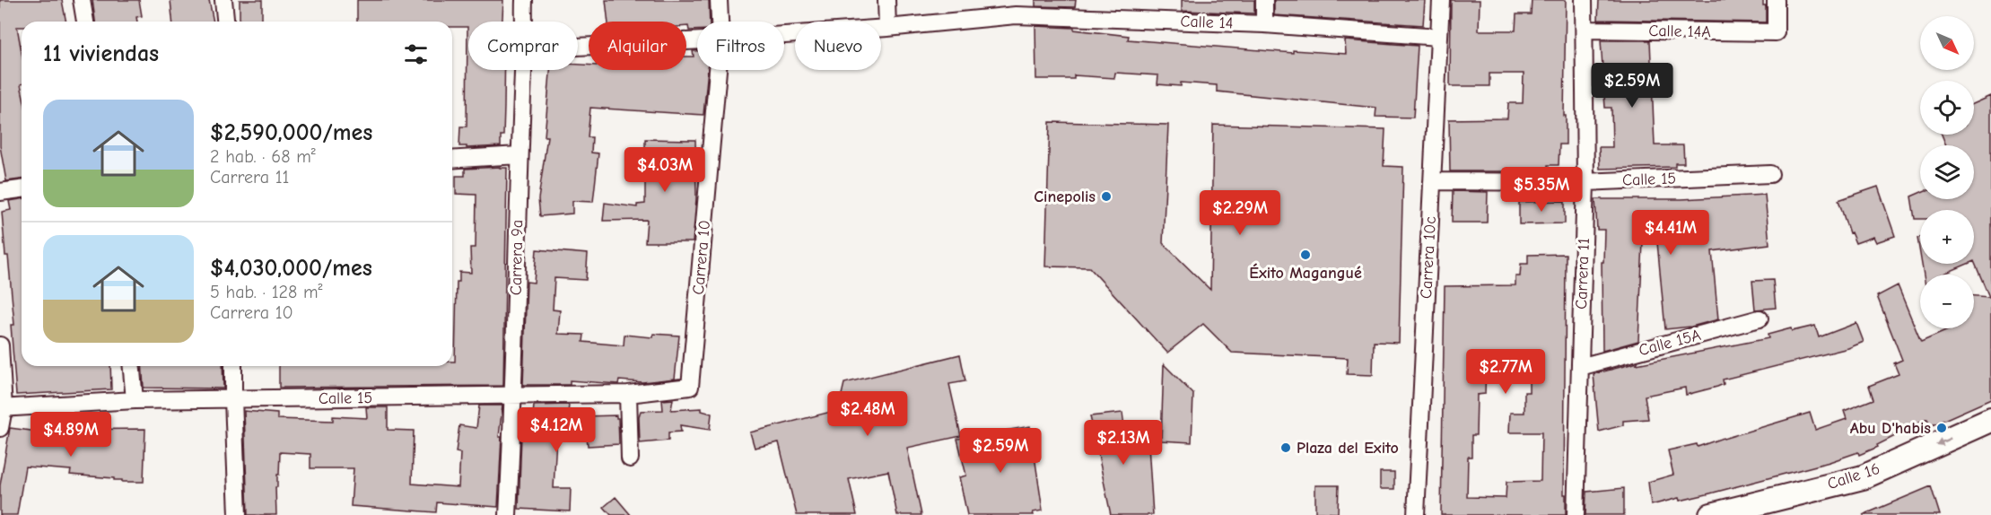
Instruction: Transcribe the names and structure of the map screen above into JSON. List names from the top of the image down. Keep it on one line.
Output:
{"streets":{"main road":["Calle 16"],"street":["Calle 14","Calle 14A","Calle 15","Carrera 9a","Carrera 10","Carrera 10c","Carrera 11","Calle 15A"]},"crossings":[["Calle 14","Carrera 10c"],["Calle 14A","Carrera 11"],["Calle 15","Carrera 9a"],["Calle 15","Carrera 10"],["Calle 15","Carrera 10c"],["Calle 15","Carrera 11"],["Carrera 11","Calle 15A"]],"one_way":["Calle 16"],"places":["Cinepolis","Éxito Magangué","Abu D'habis","Plaza del Exito"],"north":"bottom right","page":{"map_buttons":["+","−"],"chip":["Comprar","Alquilar","Filtros","Nuevo"],"heading":"11 viviendas","price":["$2.59M","$4.03M","$5.35M","$2.29M","$4.41M","$2.77M","$2.48M","$4.12M","$4.89M","$2.13M","$2.59M"],"list":[{"name":"$2,590,000/mes","note":"2 hab. · 68 m² · Carrera 11"},{"name":"$4,030,000/mes","note":"5 hab. · 128 m² · Carrera 10"}]}}
